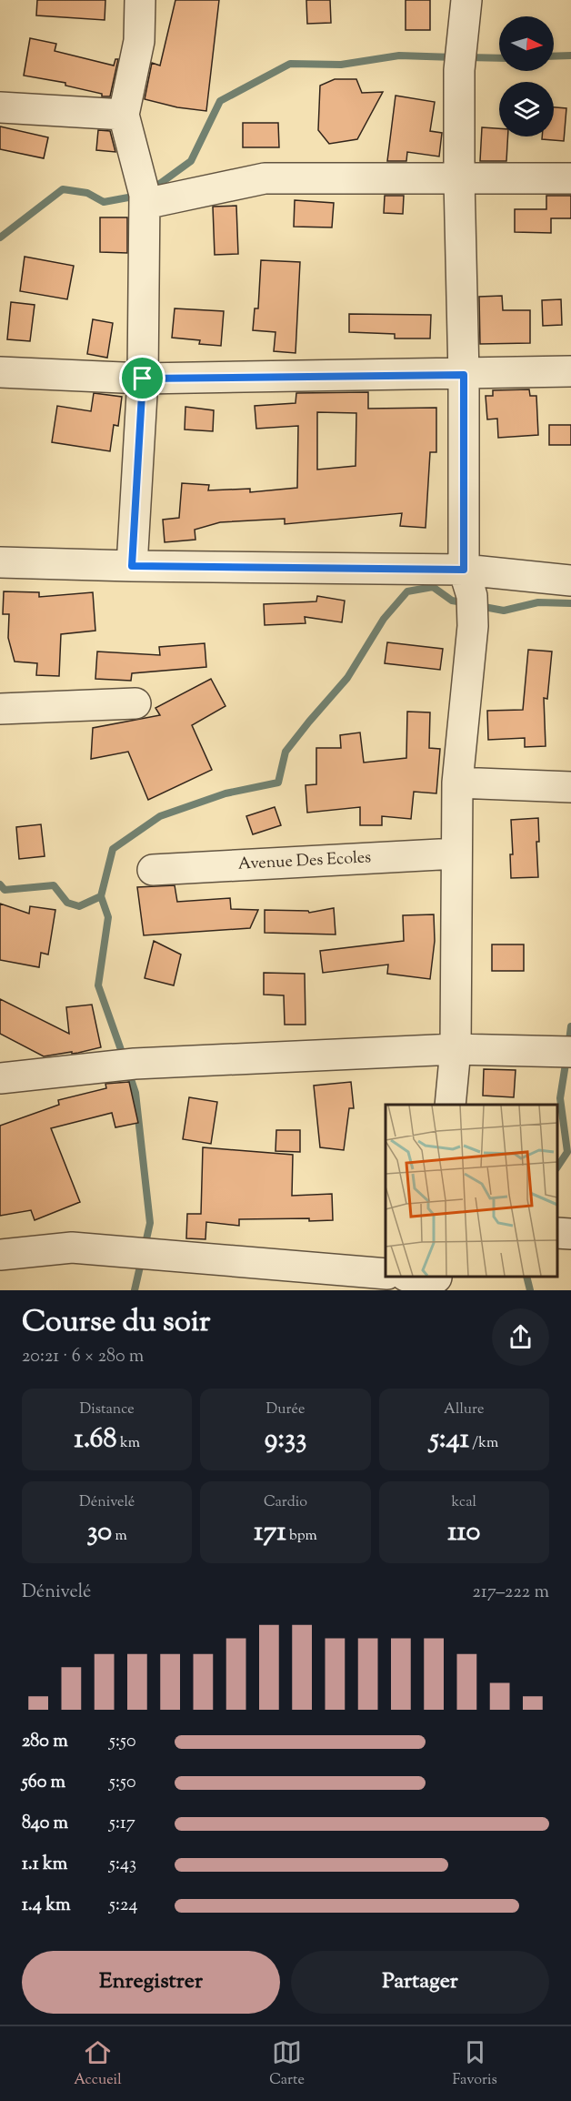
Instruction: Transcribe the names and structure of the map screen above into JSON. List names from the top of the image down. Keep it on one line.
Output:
{"streets":{"street":["Avenue Des Ecoles"]},"north":"right","page":{"heading":["Course du soir","20:21 · 6 × 280 m"],"stats":[["Distance","1.68 km"],["Durée","9:33"],["Allure","5:41 /km"],["Dénivelé","30 m"],["Cardio","171 bpm"],["kcal","110"]],"chart":["Dénivelé","217–222 m"],"list":[{"name":"280 m","note":"5:50"},{"name":"560 m","note":"5:50"},{"name":"840 m","note":"5:17"},{"name":"1.1 km","note":"5:43"},{"name":"1.4 km","note":"5:24"}],"buttons":["Enregistrer","Partager"],"tabs":["Accueil","Carte","Favoris"]}}
